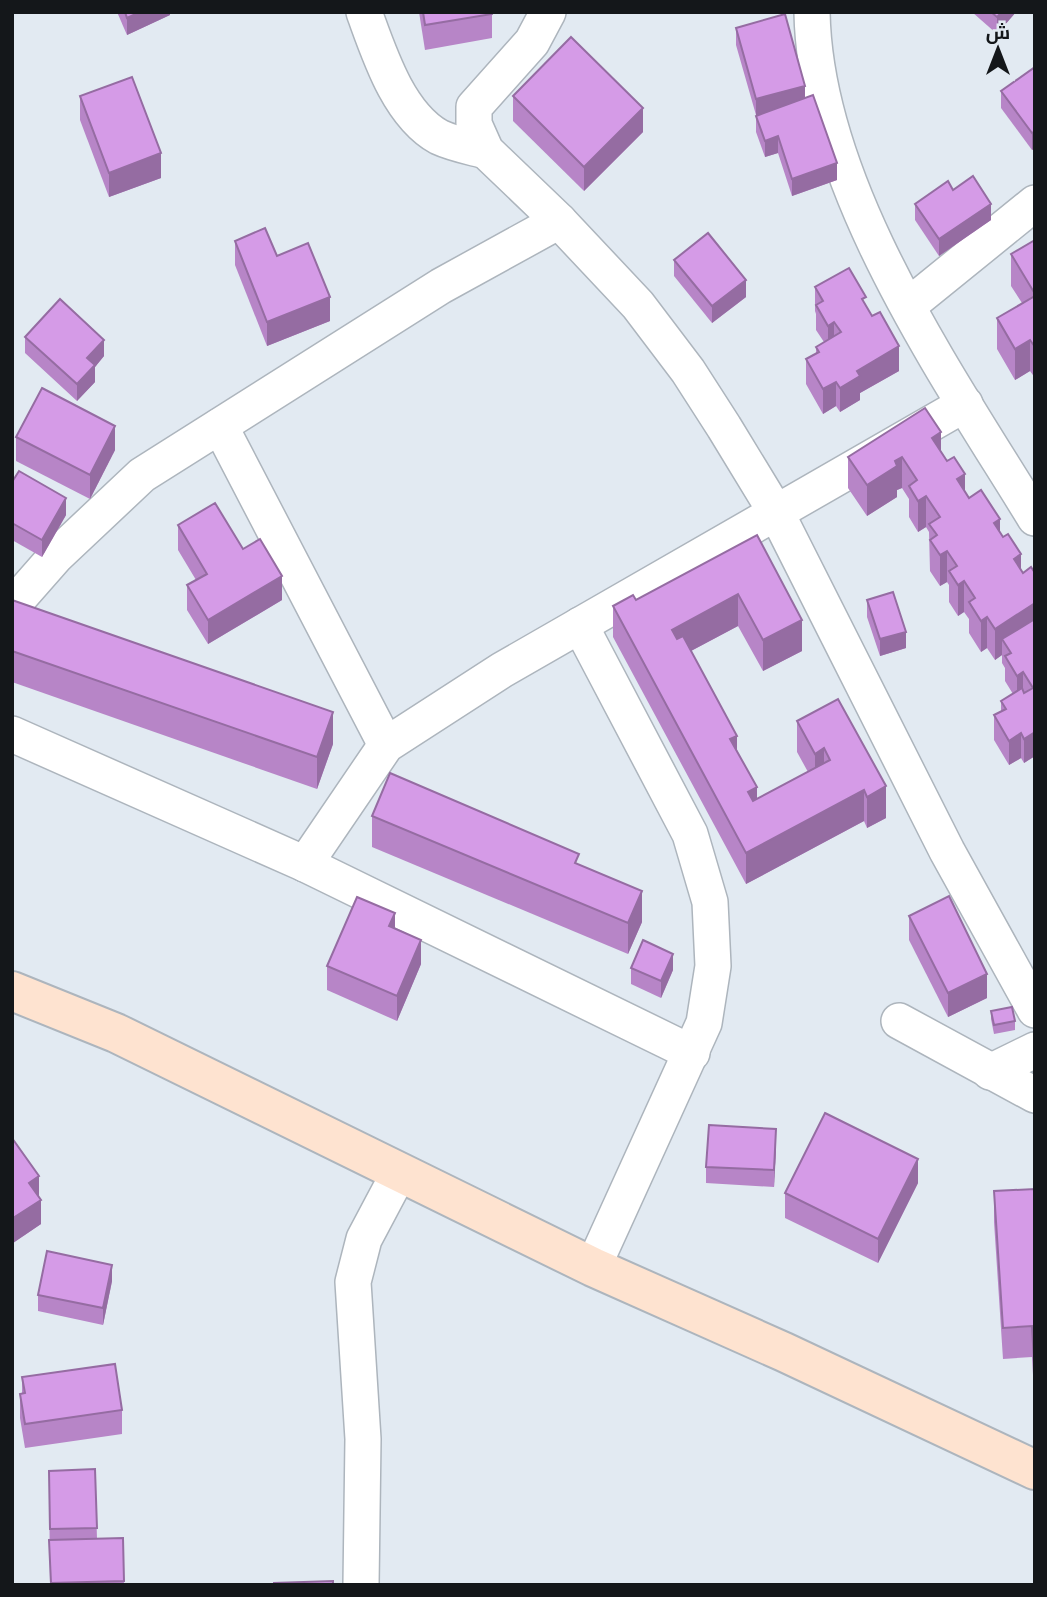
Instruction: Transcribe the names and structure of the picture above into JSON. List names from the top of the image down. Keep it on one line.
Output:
{"north":"top"}
